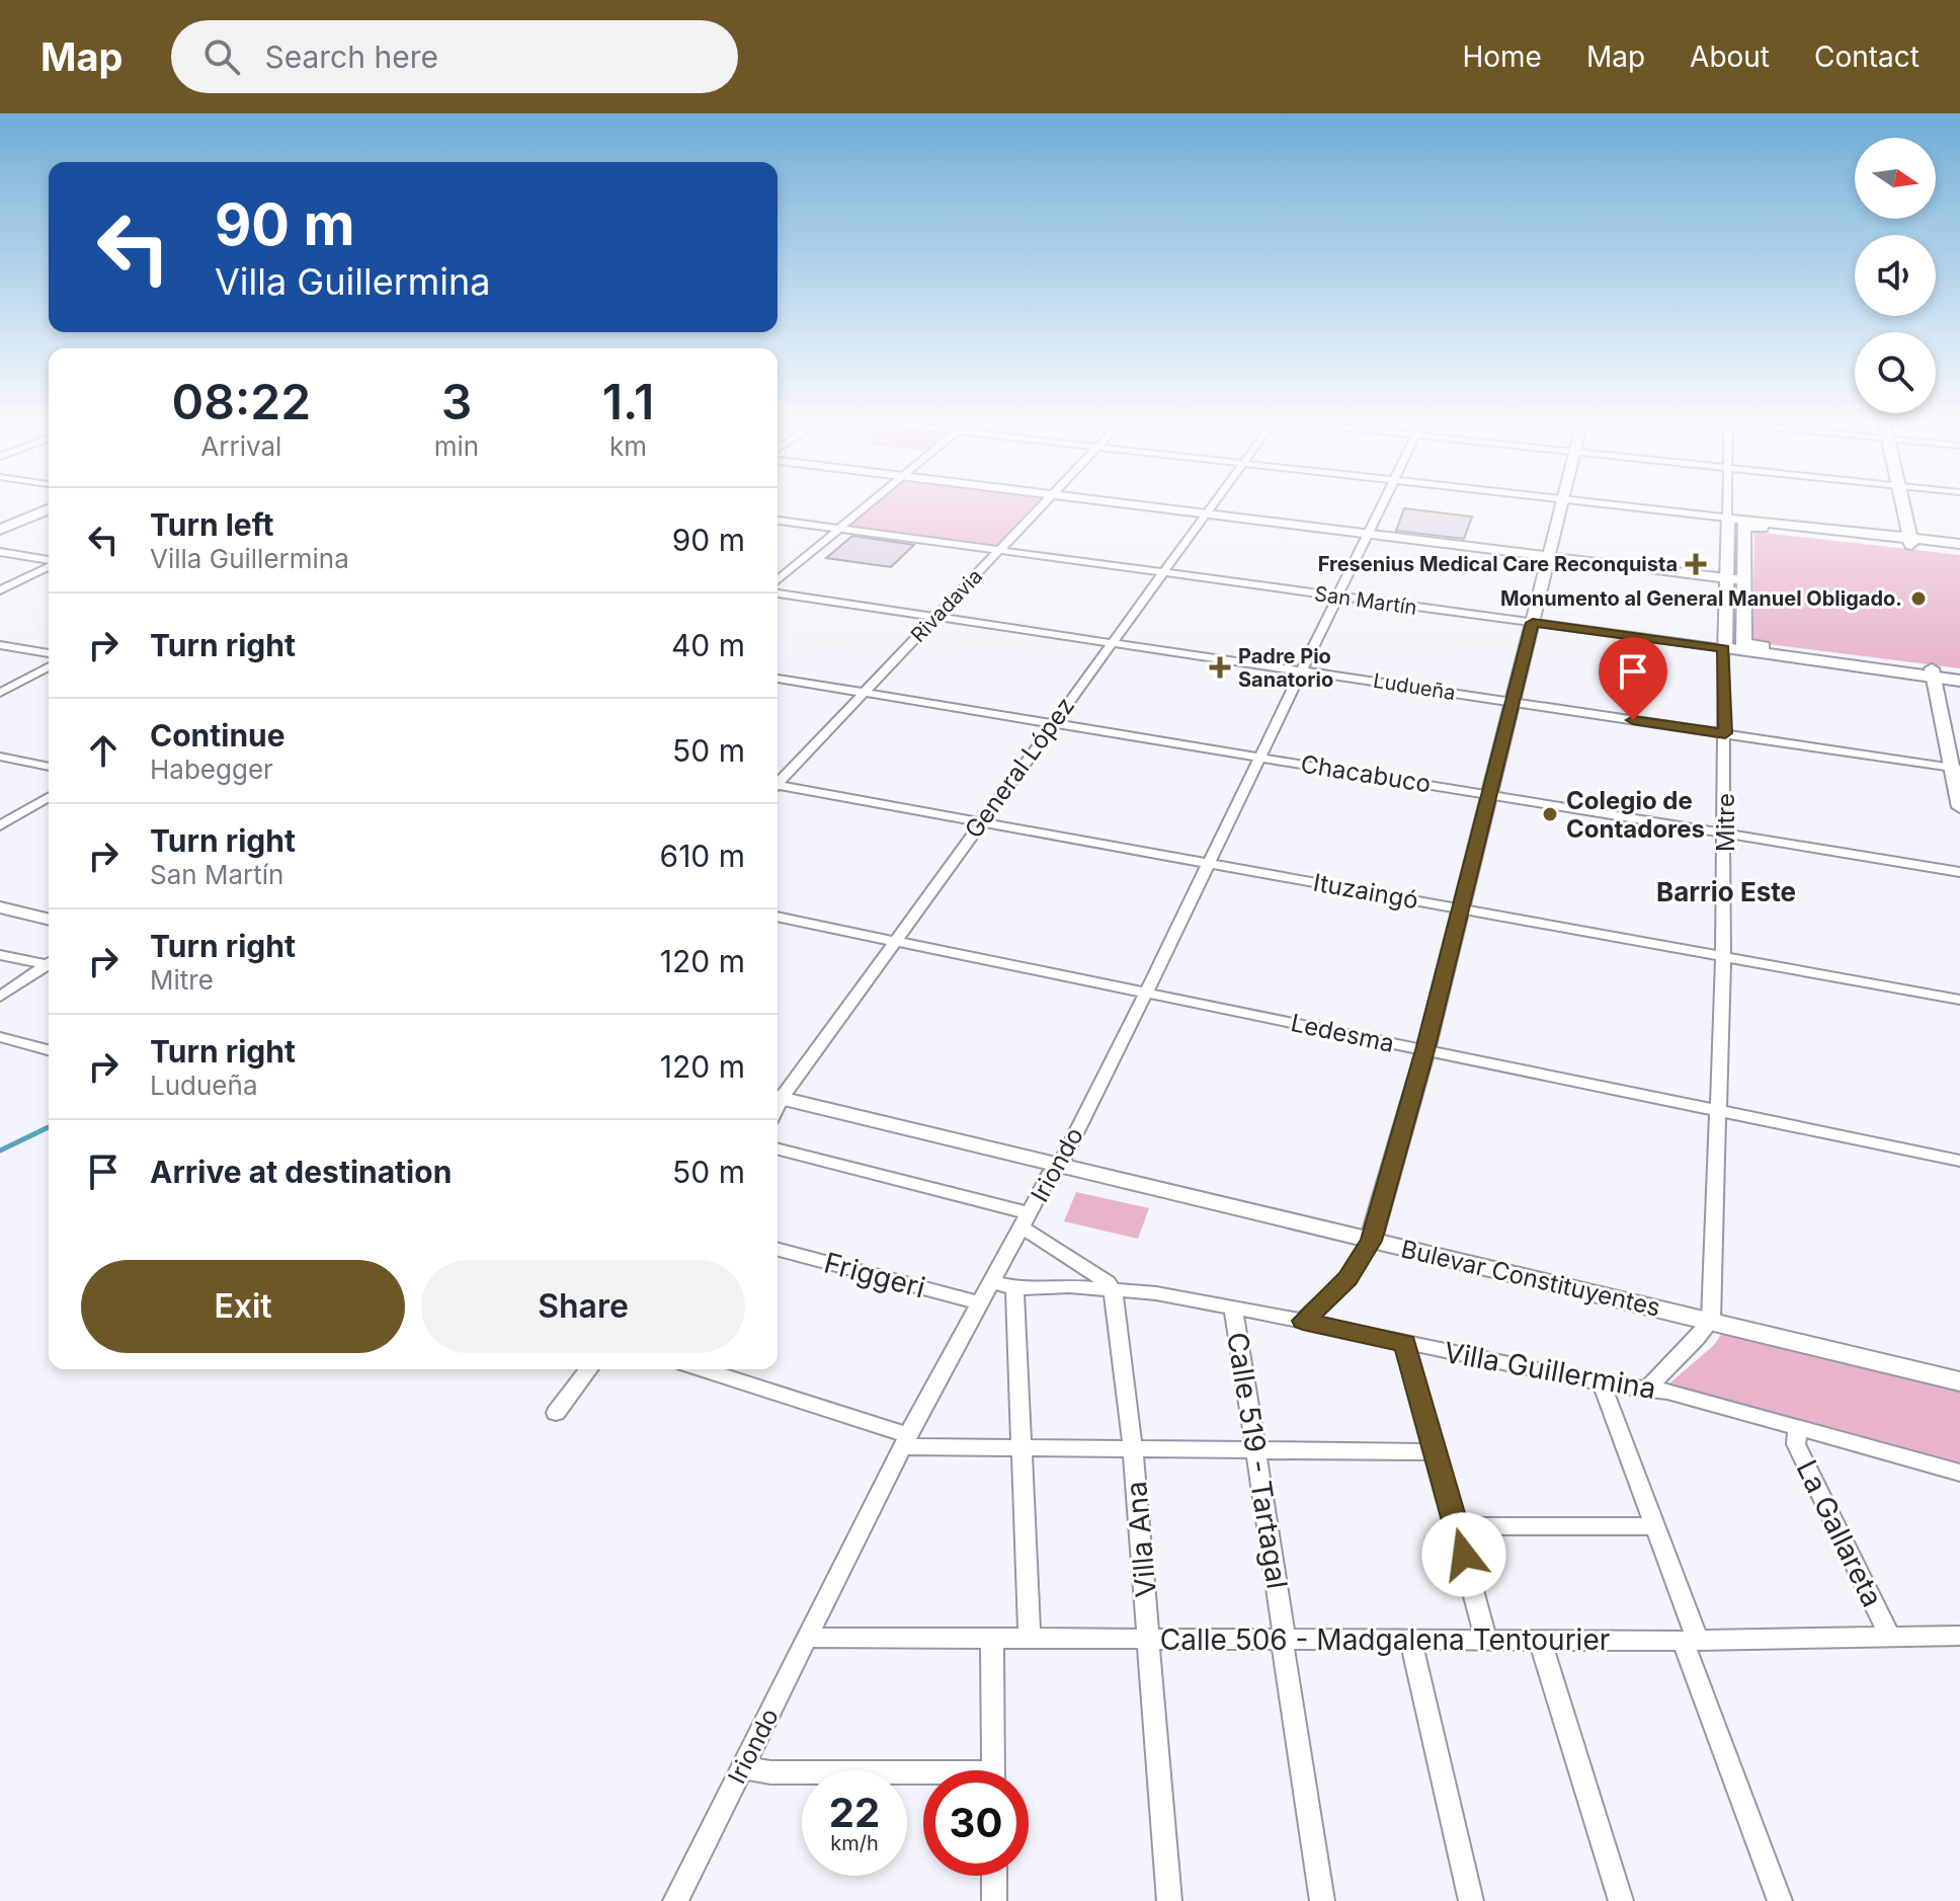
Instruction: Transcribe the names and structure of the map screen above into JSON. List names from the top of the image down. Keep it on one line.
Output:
{"streets":{"main road":["San Martín","Mitre"],"street":["Rivadavia","Ludueña","General López","Chacabuco","Ituzaingó","Ledesma","Iriondo","Friggeri","Bulevar Constituyentes","Villa Guillermina","Calle 519 - Tartagal","La Gallareta","Villa Ana","Calle 506 - Madgalena Tentourier"]},"crossings":[["San Martín","Rivadavia"],["San Martín","General López"],["San Martín","Mitre"],["San Martín","Iriondo"],["Rivadavia","Ludueña"],["Rivadavia","Chacabuco"],["Ludueña","General López"],["Ludueña","Mitre"],["Ludueña","Iriondo"],["General López","Chacabuco"],["General López","Ituzaingó"],["General López","Ledesma"],["Chacabuco","Mitre"],["Chacabuco","Iriondo"],["Mitre","Ituzaingó"],["Mitre","Ledesma"],["Mitre","Bulevar Constituyentes"],["Ituzaingó","Iriondo"],["Ledesma","Iriondo"],["Iriondo","Friggeri"],["Iriondo","Bulevar Constituyentes"],["Iriondo","Villa Guillermina"],["Iriondo","Calle 506 - Madgalena Tentourier"],["Villa Guillermina","Calle 519 - Tartagal"],["Villa Guillermina","La Gallareta"],["Villa Guillermina","Villa Ana"],["Calle 519 - Tartagal","Calle 506 - Madgalena Tentourier"],["La Gallareta","Calle 506 - Madgalena Tentourier"],["Villa Ana","Calle 506 - Madgalena Tentourier"]],"districts":["Barrio Este"],"places":{"health":["Fresenius Medical Care Reconquista","Padre Pio Sanatorio"],"other":["Monumento al General Manuel Obligado.","Colegio de Contadores"]},"north":"right","page":{"header":"Map","search":"Search here","nav":["Home","Map","About","Contact"],"turn":["90 m","Villa Guillermina"],"eta":["08:22","Arrival","3","min","1.1","km"],"list":[{"name":"Turn left","note":"Villa Guillermina","value":"90 m"},{"name":"Turn right","value":"40 m"},{"name":"Continue","note":"Habegger","value":"50 m"},{"name":"Turn right","note":"San Martín","value":"610 m"},{"name":"Turn right","note":"Mitre","value":"120 m"},{"name":"Turn right","note":"Ludueña","value":"120 m"},{"name":"Arrive at destination","value":"50 m"}],"buttons":["Exit","Share"],"speed":"22 km/h","limit":"30"}}
